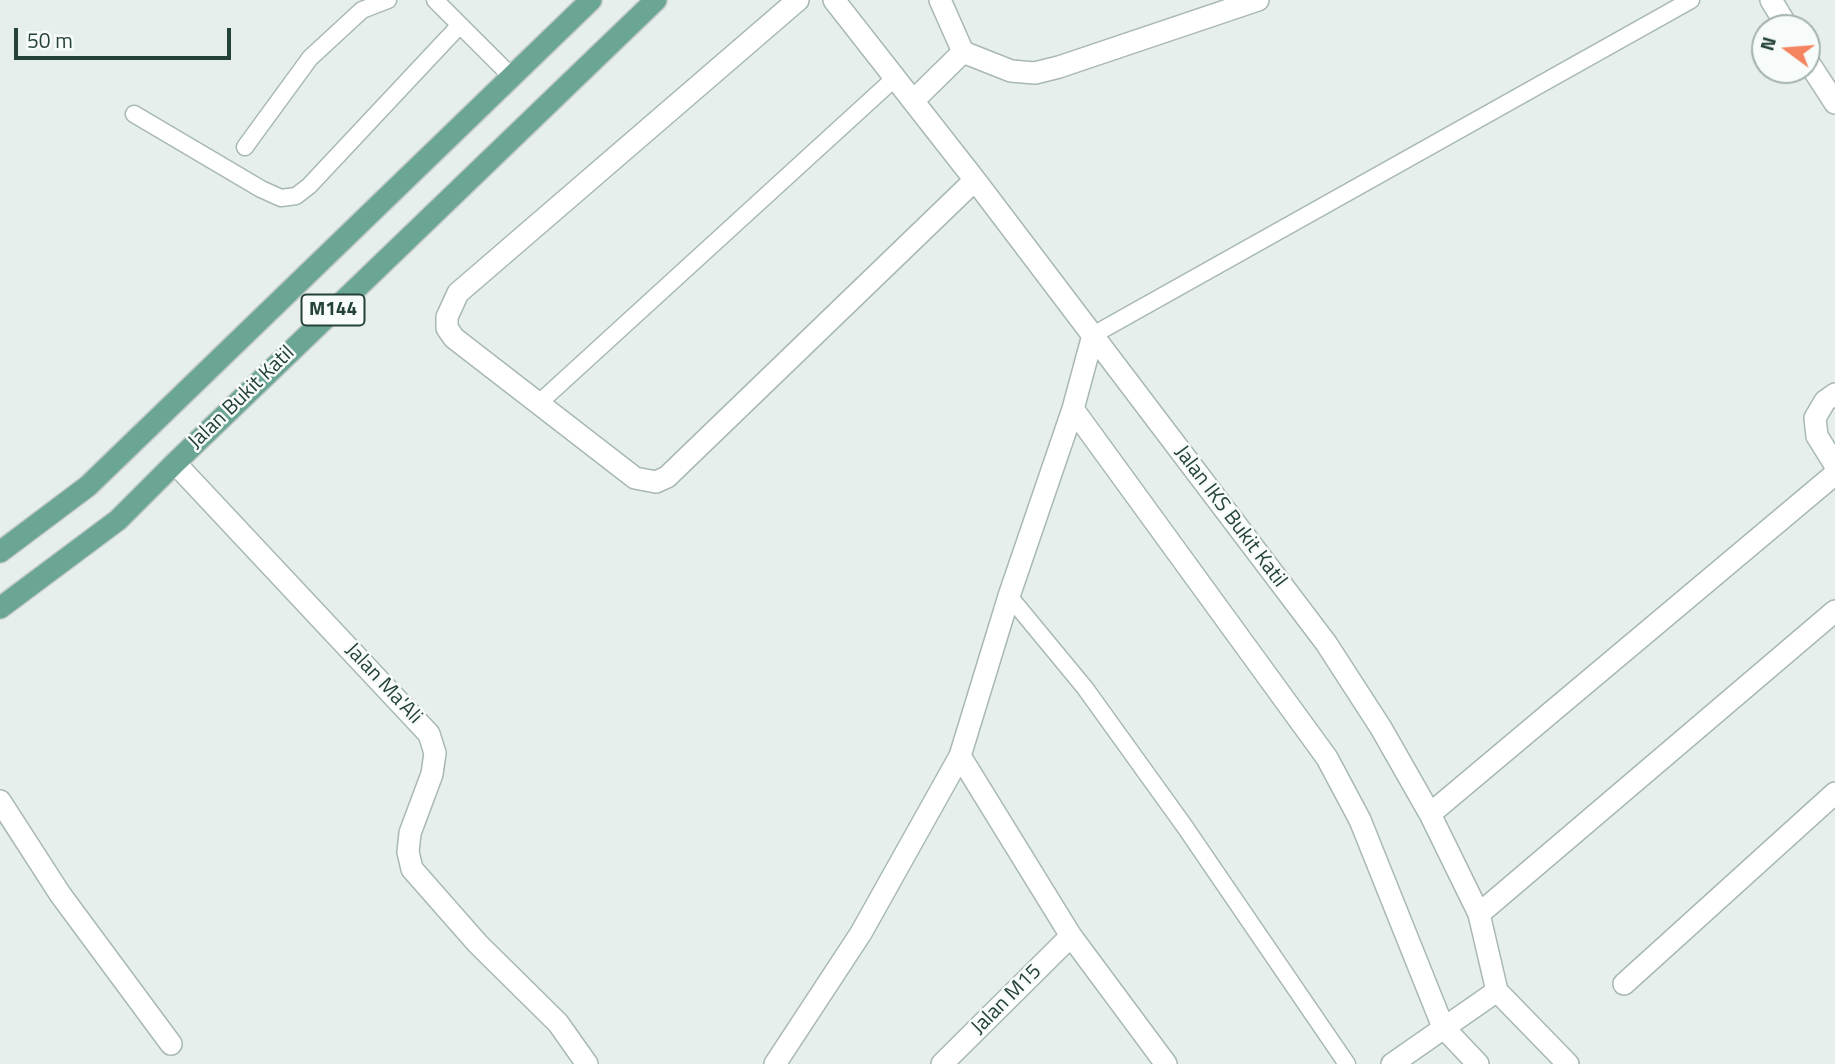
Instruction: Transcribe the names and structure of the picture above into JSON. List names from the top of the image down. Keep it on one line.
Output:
{"streets":{"main road":["M144","Jalan Bukit Katil"],"street":["Jalan IKS Bukit Katil","Jalan Ma'Ali","Jalan M15"]},"crossings":[["Jalan Bukit Katil","Jalan Ma'Ali"]],"scale_bar":"50 m","north":"left"}
